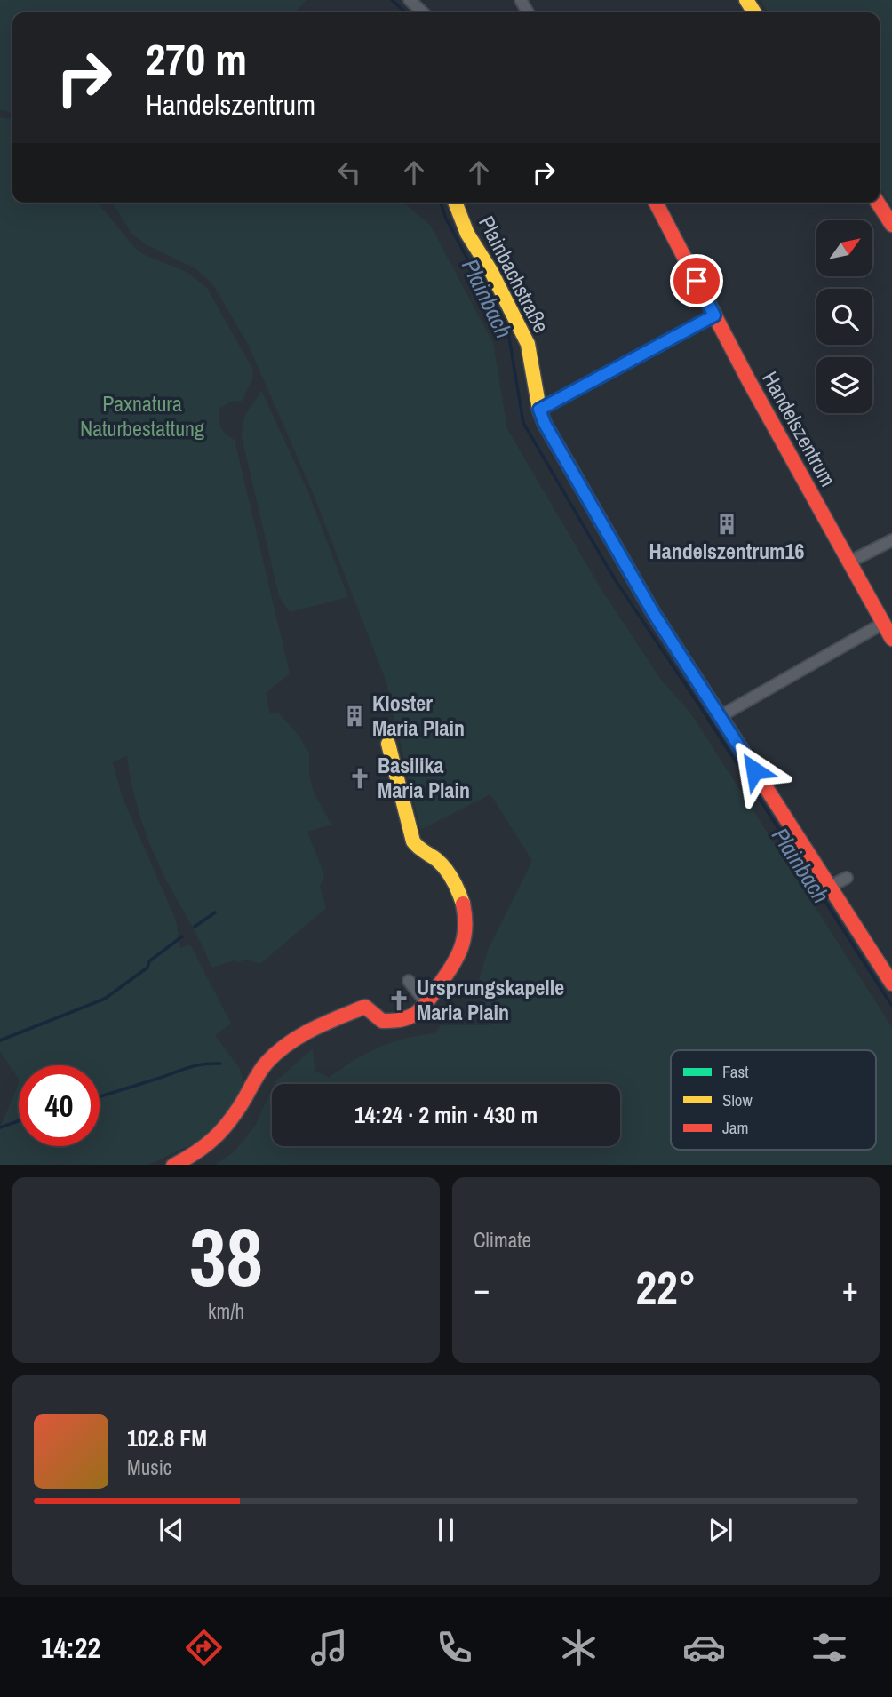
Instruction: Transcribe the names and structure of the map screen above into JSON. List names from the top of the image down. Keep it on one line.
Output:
{"streets":{"street":["Plainbachstraße","Handelszentrum"]},"water":["Plainbach"],"parks":["Paxnatura Naturbestattung"],"places":{"building":["Handelszentrum16","Kloster Maria Plain"],"church":["Basilika Maria Plain","Ursprungskapelle Maria Plain"]},"legend":["Fast","Slow","Jam"],"north":"top right","page":{"turn":["270 m","Handelszentrum"],"limit":"40","trip":"14:24 · 2 min · 430 m","tile":[["38","km/h"],"Climate"],"heat":["−","22°","+"],"song":["102.8 FM","Music"],"tabs":"14:22"}}
